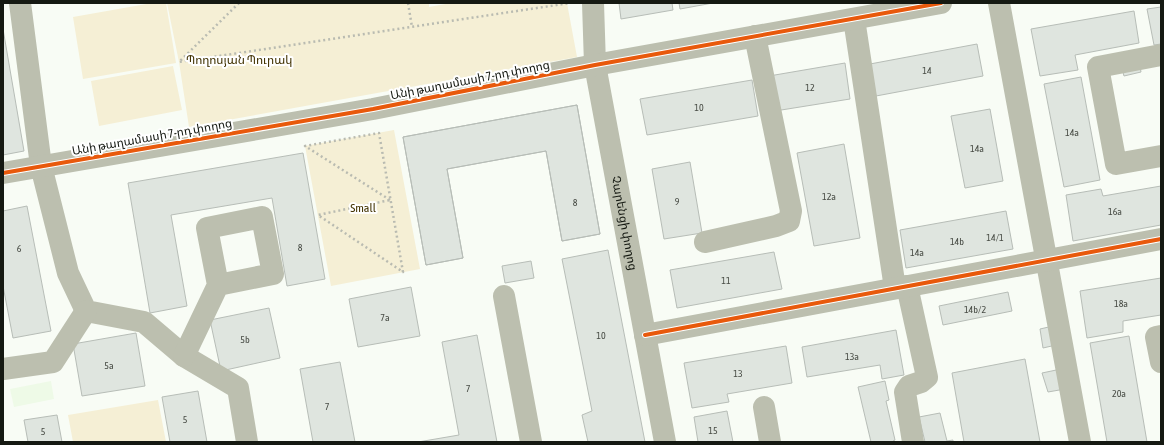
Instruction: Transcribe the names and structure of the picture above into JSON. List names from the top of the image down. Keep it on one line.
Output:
{"streets":{"street":["Անի թաղամասի 7-րդ փողոց","Չարենցի փողոց"]},"crossings":[["Անի թաղամասի 7-րդ փողոց","Չարենցի փողոց"]],"parks":["Պողոսյան Պուրակ","Small"],"house_numbers":["14","12","10","14a","14a","12a","9","8","16a","14/1","14b","8","6","14a","11","18a","14b/2","7a","10","5b","13a","5a","13","7","20a","7","5","15","5"]}
